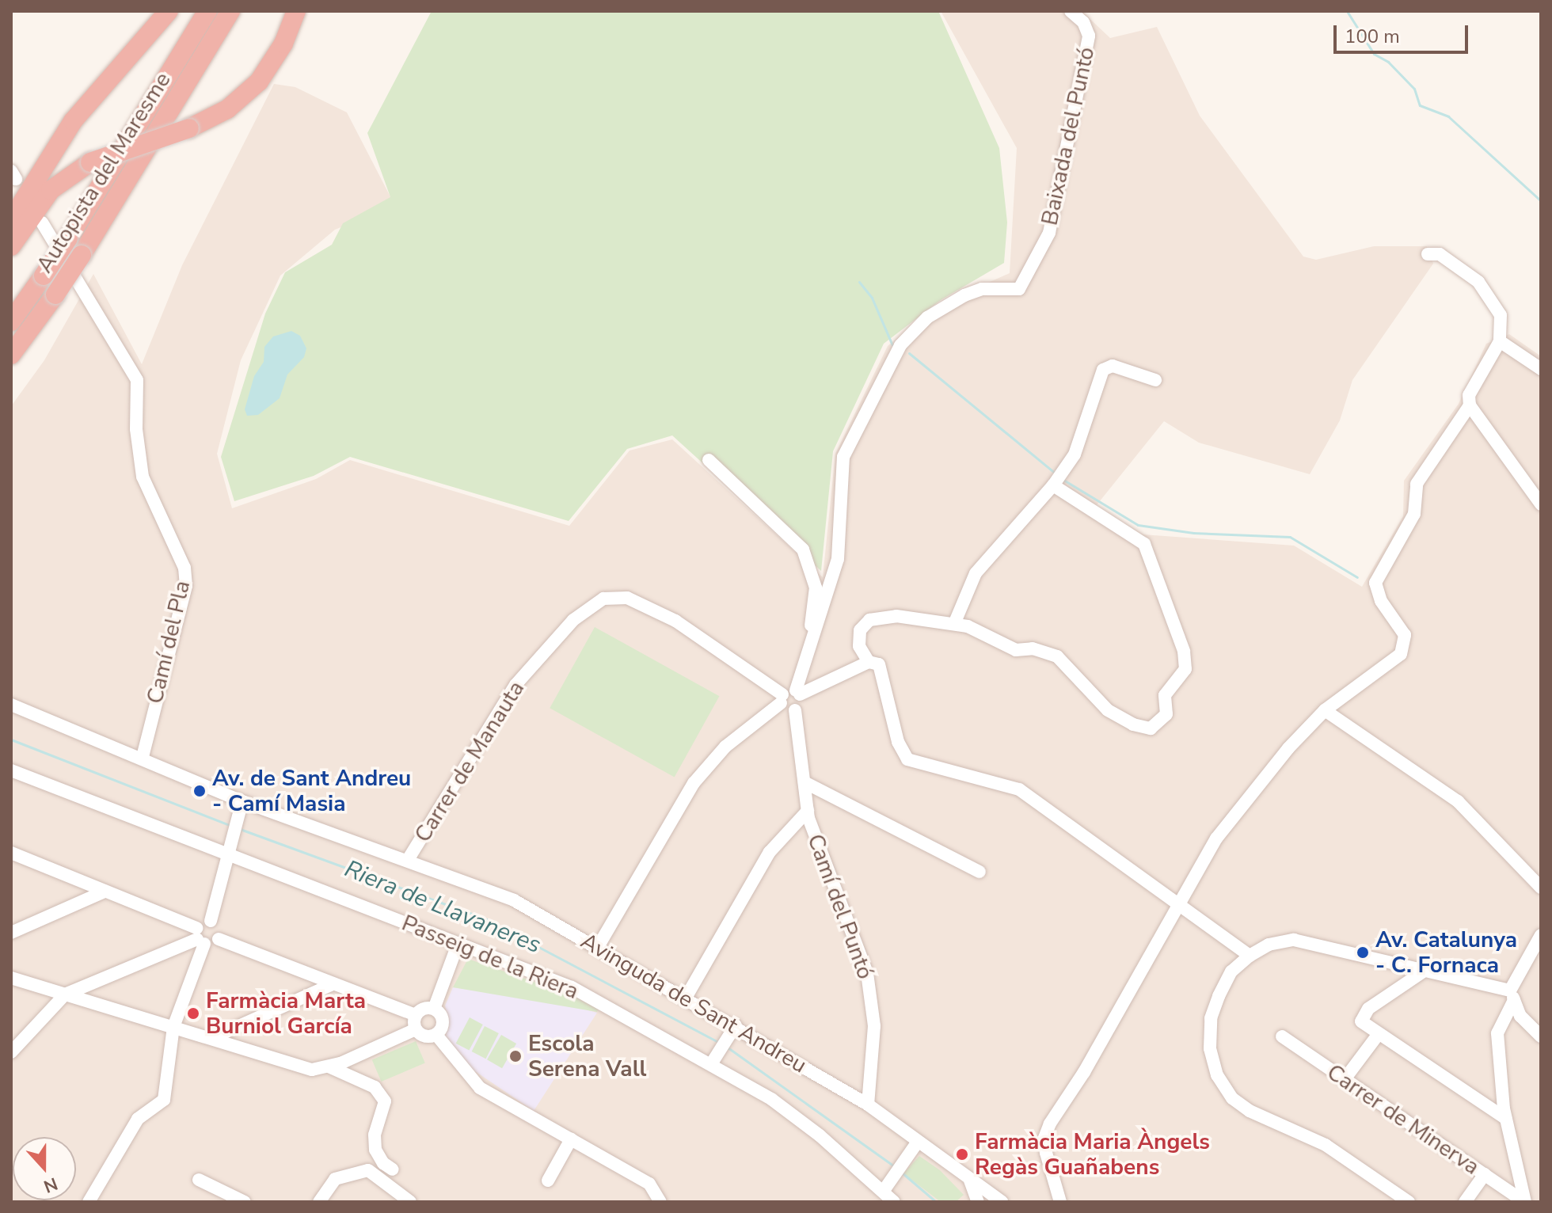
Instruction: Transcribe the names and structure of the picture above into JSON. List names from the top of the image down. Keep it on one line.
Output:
{"streets":{"highway":["Autopista del Maresme"],"street":["Baixada del Puntó","Camí del Pla","Carrer de Manauta","Camí del Puntó","Passeig de la Riera","Avinguda de Sant Andreu","Carrer de Minerva"]},"crossings":[["Baixada del Puntó","Carrer de Manauta"],["Baixada del Puntó","Camí del Puntó"],["Camí del Pla","Avinguda de Sant Andreu"],["Carrer de Manauta","Camí del Puntó"],["Carrer de Manauta","Avinguda de Sant Andreu"],["Camí del Puntó","Avinguda de Sant Andreu"]],"water":["Riera de Llavaneres"],"places":["Av. de Sant Andreu - Camí Masia","Av. Catalunya - C. Fornaca","Farmàcia Marta Burniol García","Escola Serena Vall","Farmàcia Maria Àngels Regàs Guañabens"],"scale_bar":"100 m","north":"bottom"}
